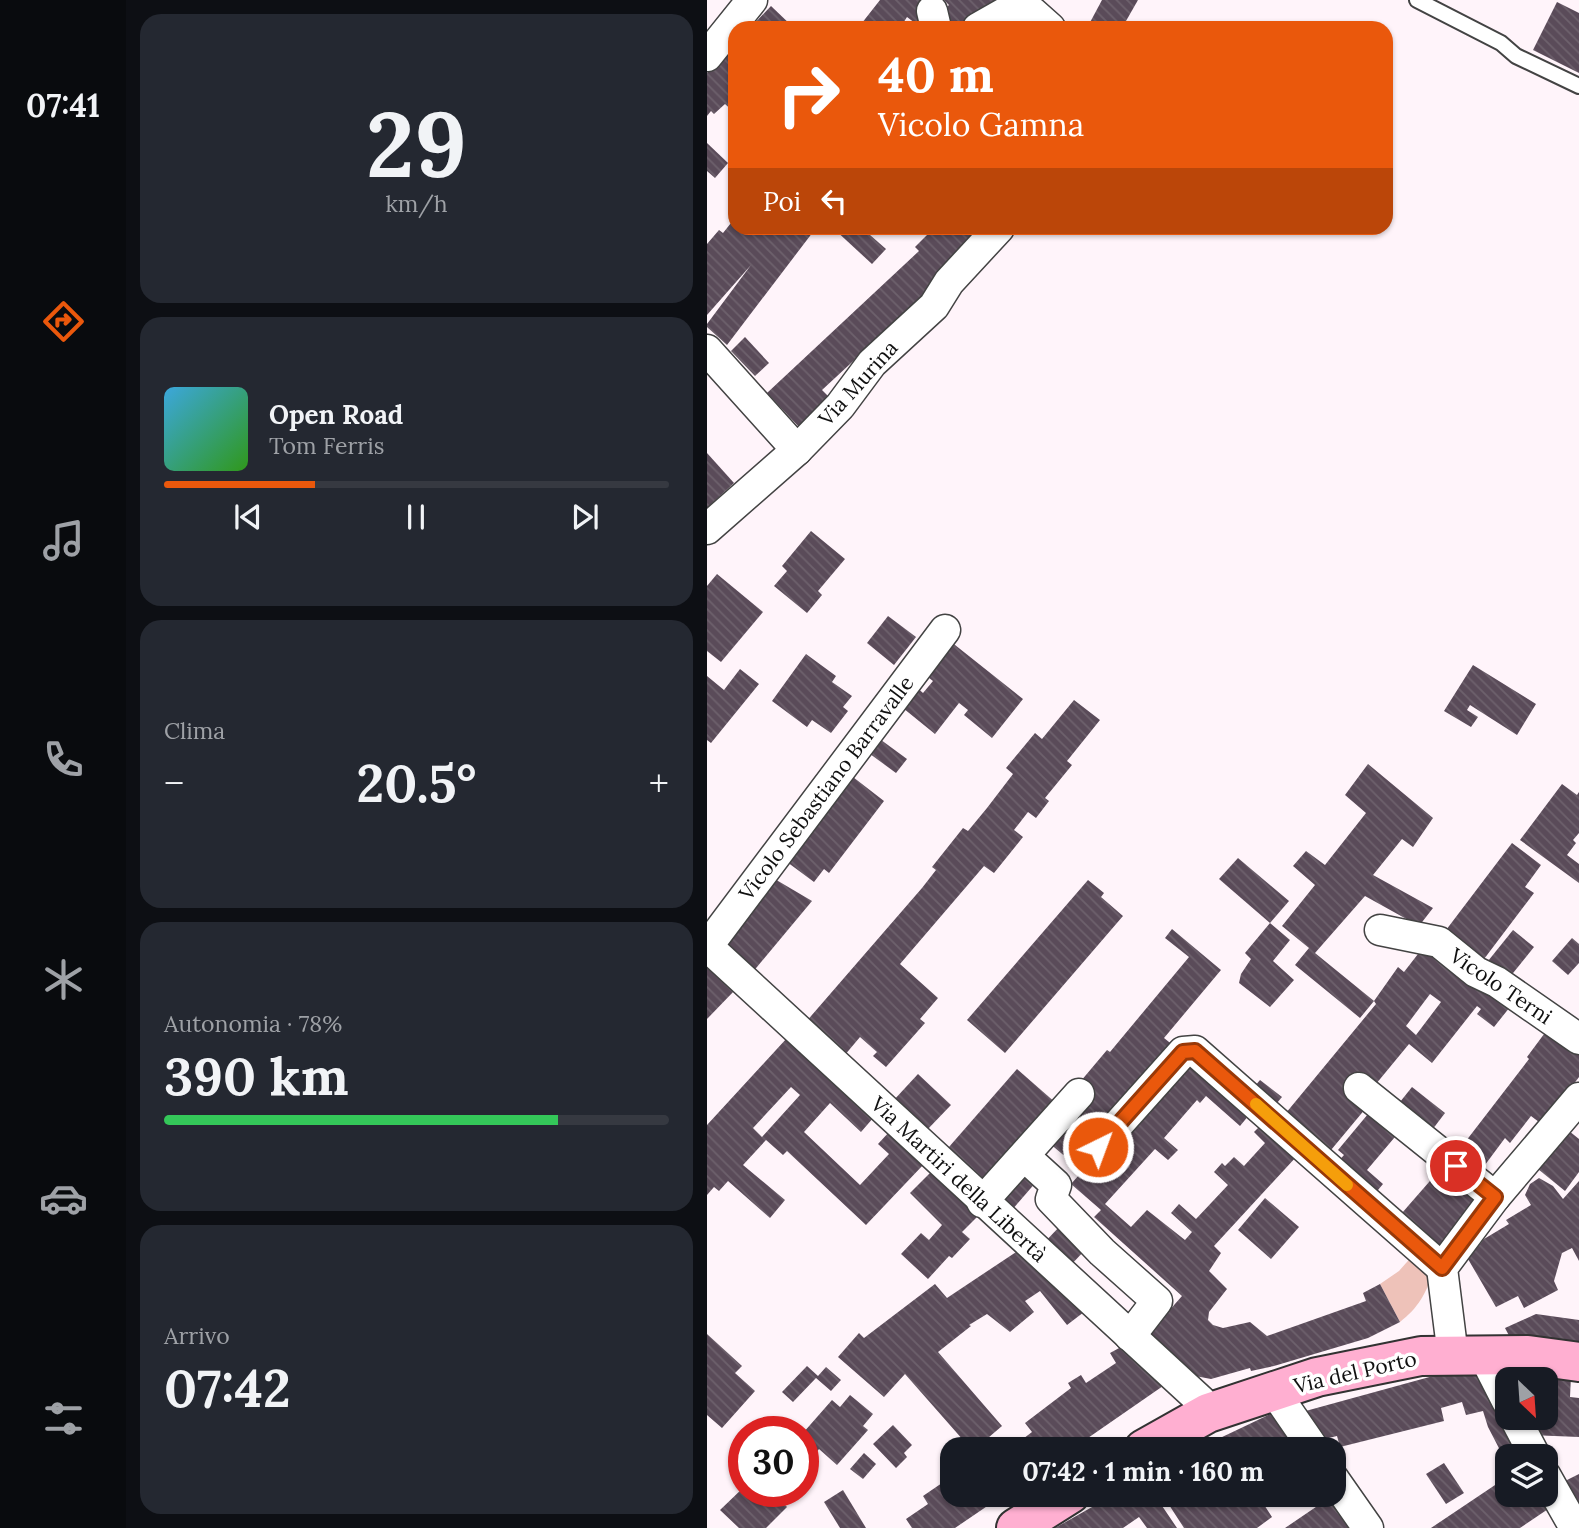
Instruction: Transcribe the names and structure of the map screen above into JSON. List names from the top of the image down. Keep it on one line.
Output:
{"streets":{"main road":["Via del Porto"],"street":["Via Murina","Vicolo Sebastiano Barravalle","Vicolo Terni","Via Martiri della Libertà"]},"crossings":[["Vicolo Sebastiano Barravalle","Via Martiri della Libertà"],["Via Martiri della Libertà","Via del Porto"]],"north":"bottom right","page":{"tabs":"07:41","tile":[["29","km/h"],"Clima",["Autonomia · 78%","390 km"],["Arrivo","07:42"]],"turn":["40 m","Vicolo Gamna"],"then":"Poi","song":["Open Road","Tom Ferris"],"heat":["−","20.5°","+"],"limit":"30","trip":"07:42 · 1 min · 160 m"}}
